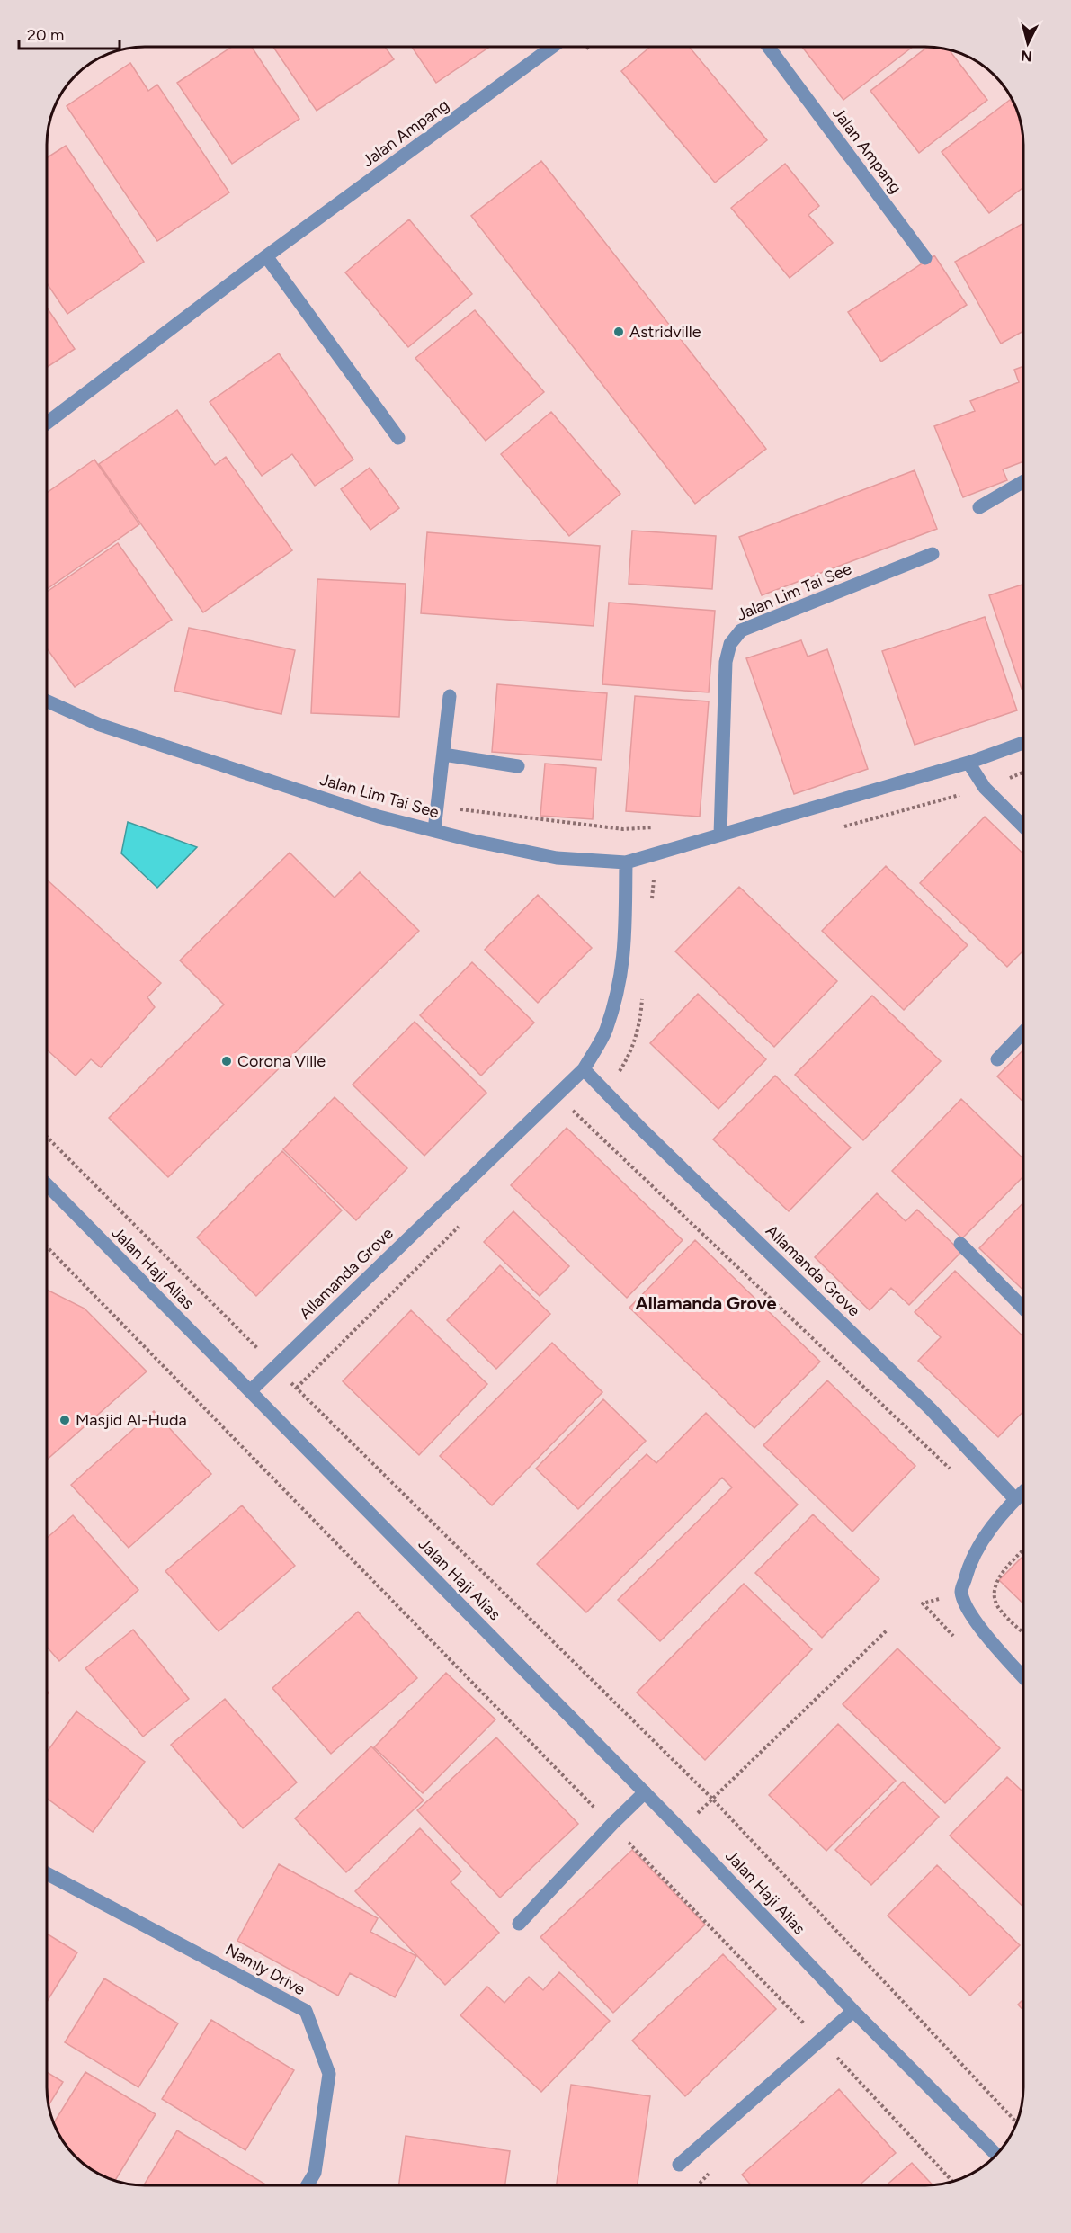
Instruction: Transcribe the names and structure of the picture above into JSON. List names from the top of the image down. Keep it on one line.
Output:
{"streets":{"street":["Jalan Ampang","Jalan Lim Tai See","Jalan Haji Alias","Allamanda Grove","Namly Drive"]},"crossings":[["Jalan Lim Tai See","Allamanda Grove"],["Jalan Haji Alias","Allamanda Grove"]],"districts":["Allamanda Grove"],"places":["Astridville","Corona Ville","Masjid Al-Huda"],"scale_bar":"20 m","north":"bottom"}
